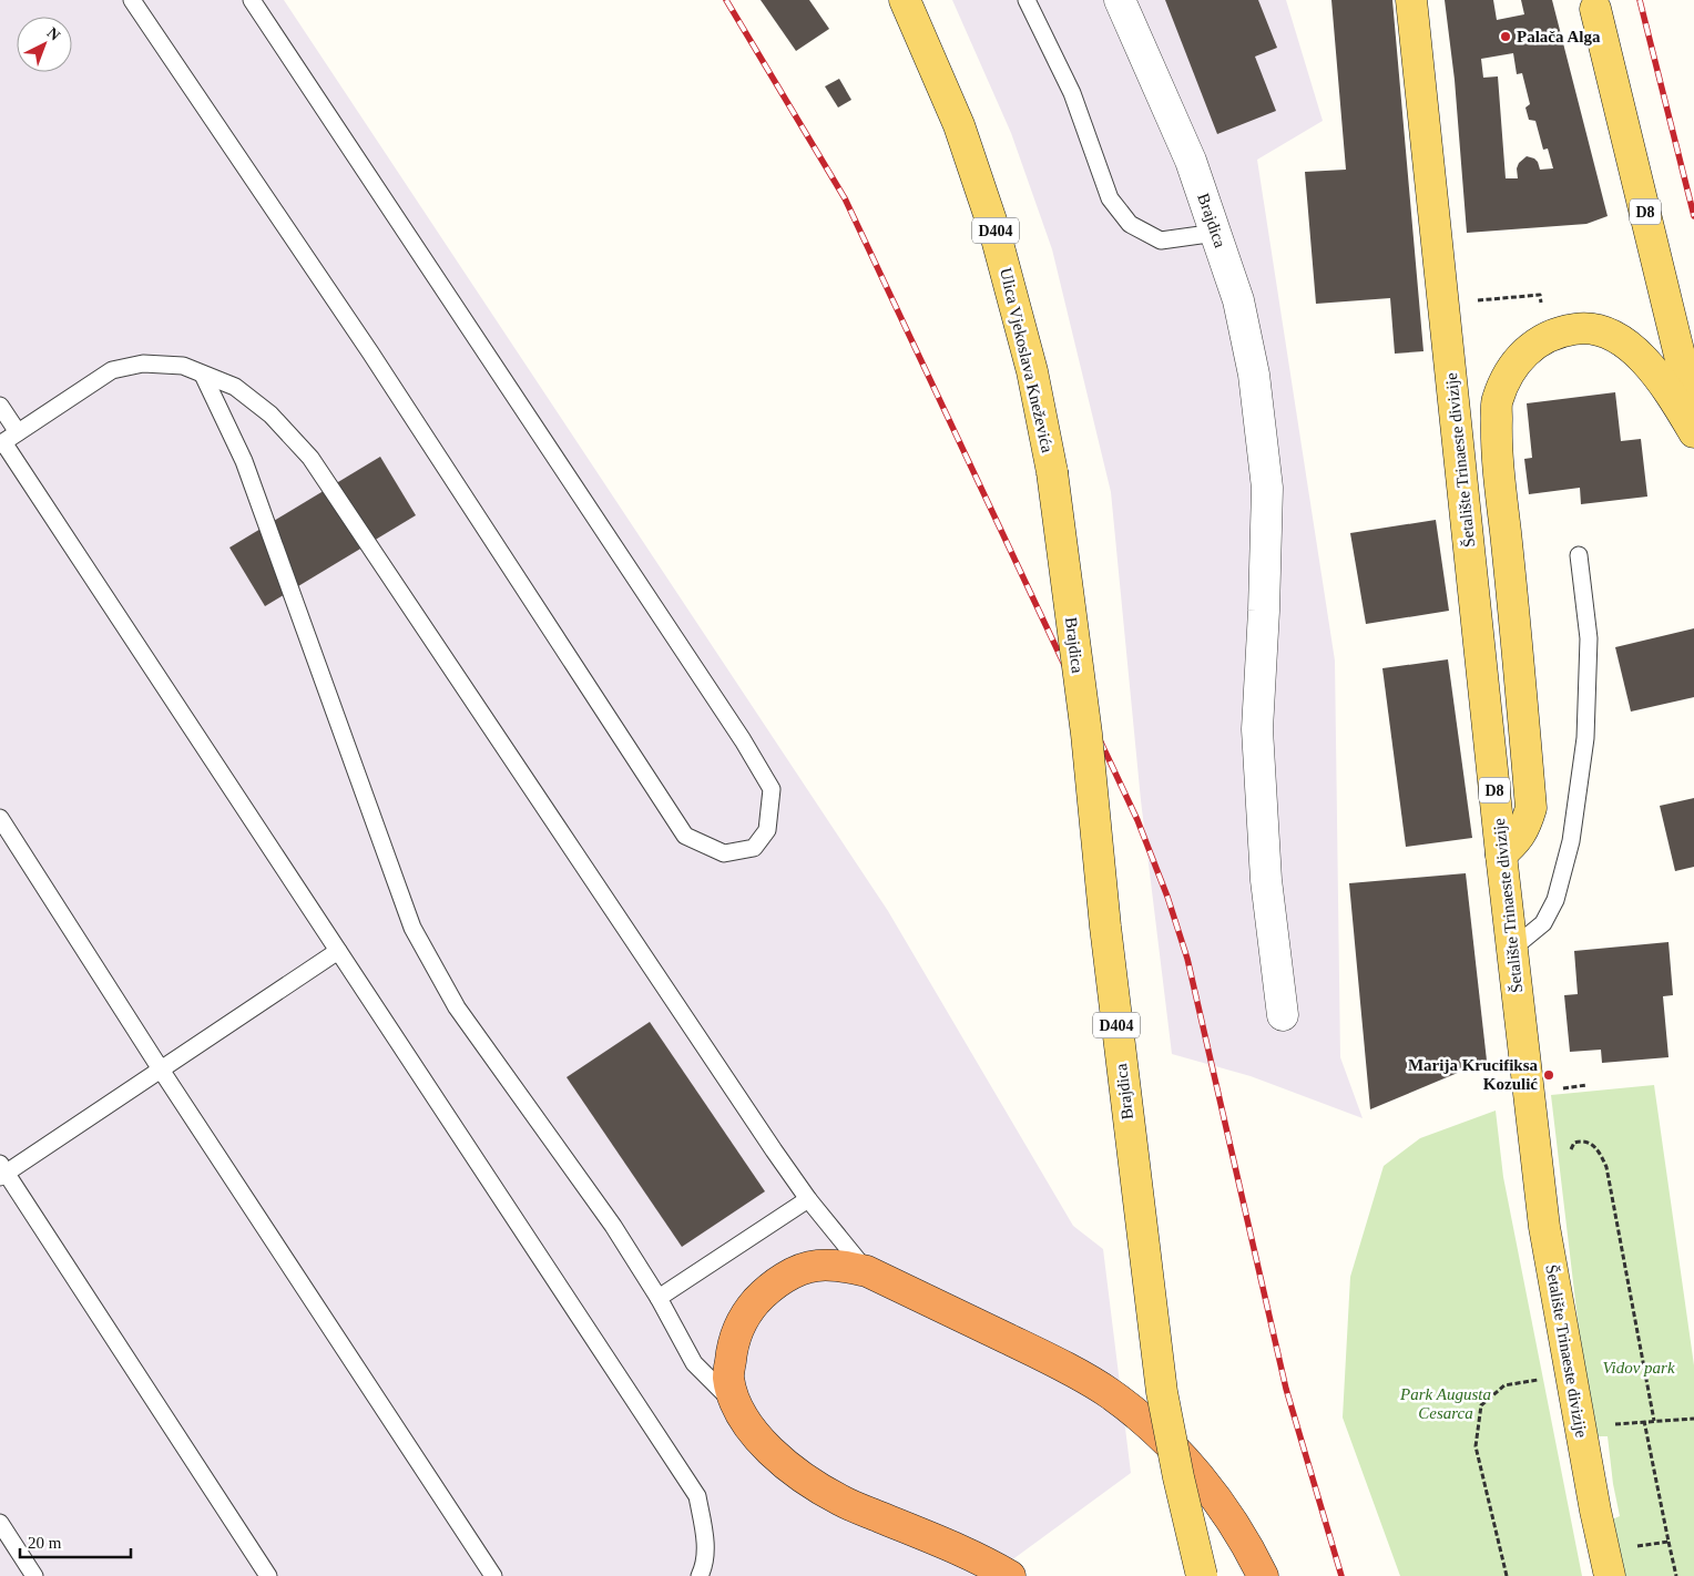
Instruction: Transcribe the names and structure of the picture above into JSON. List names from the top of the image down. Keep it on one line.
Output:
{"streets":{"main road":["D8","Brajdica","D404","Ulica Vjekoslava Kneževića","Šetalište Trinaeste divizije"]},"crossings":[["Brajdica","Ulica Vjekoslava Kneževića"]],"parks":["Vidov park","Park Augusta Cesarca"],"places":["Palača Alga","Marija Krucifiksa Kozulić"],"scale_bar":"20 m","north":"top right"}
